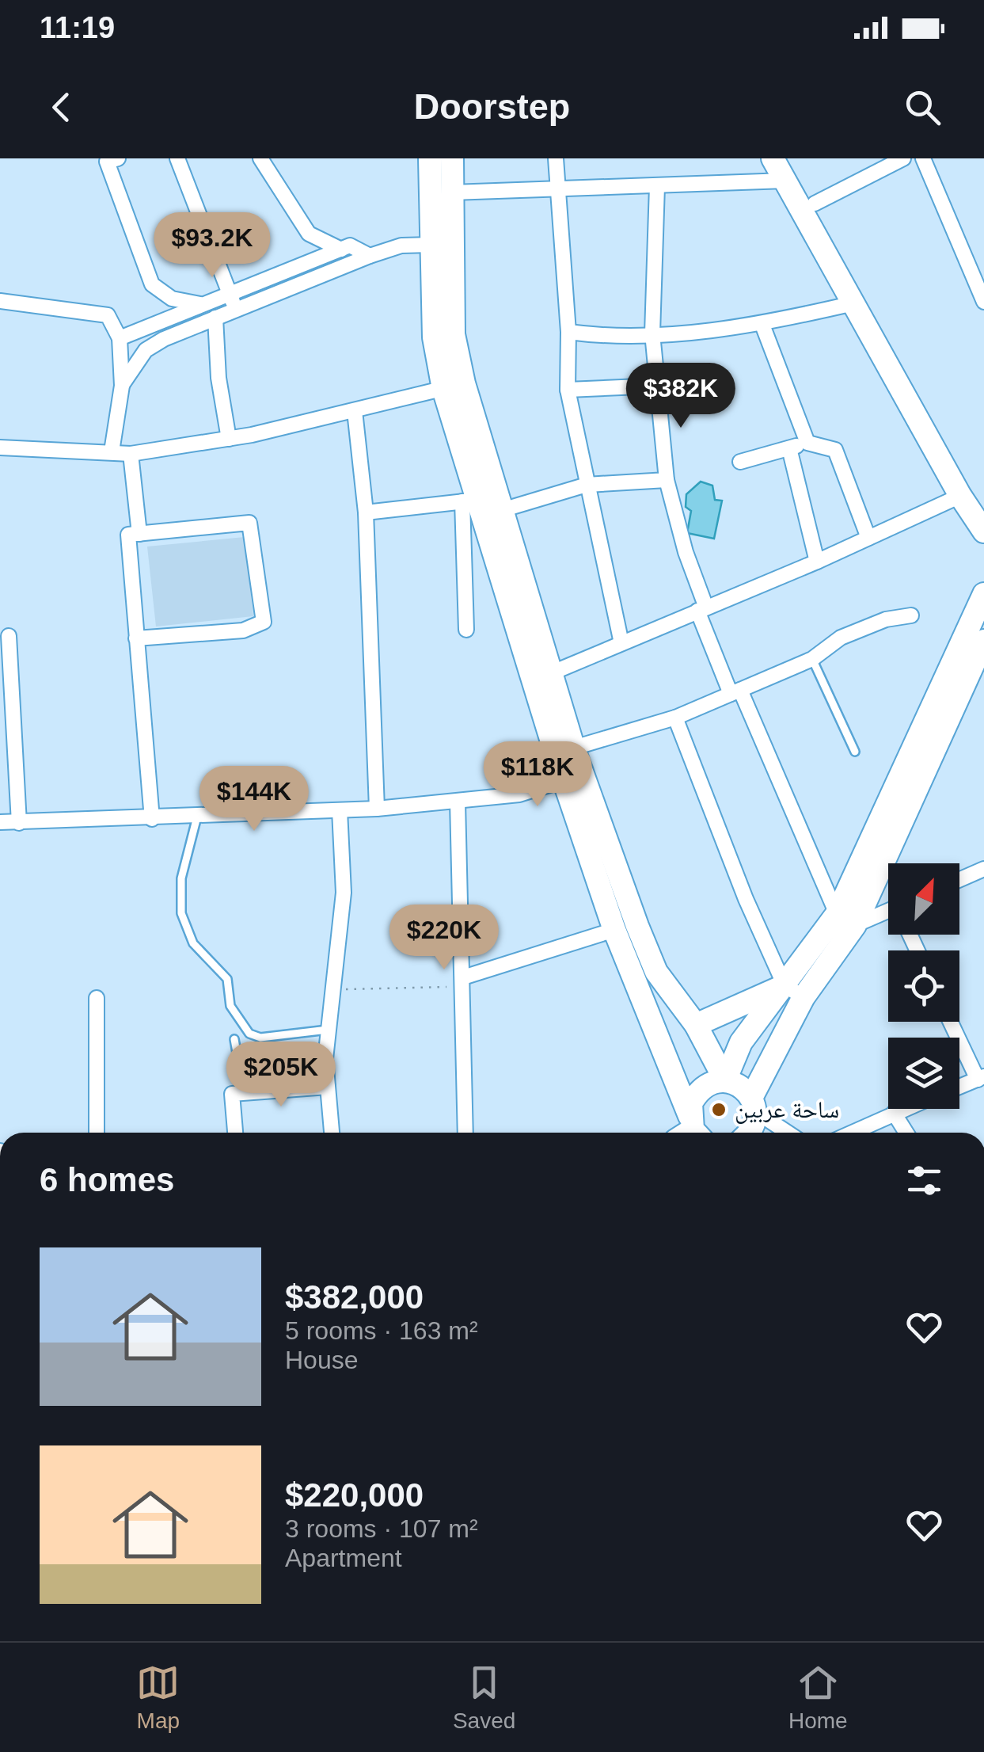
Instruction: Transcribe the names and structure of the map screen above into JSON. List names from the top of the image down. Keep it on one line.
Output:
{"places":["ساحة عربين"],"north":"top right","page":{"status":"11:19","header":"Doorstep","price":["$93.2K","$382K","$118K","$144K","$220K","$205K"],"heading":"6 homes","list":[{"name":"$382,000","note":"5 rooms · 163 m² · House"},{"name":"$220,000","note":"3 rooms · 107 m² · Apartment"}],"tabs":["Map","Saved","Home"]}}
